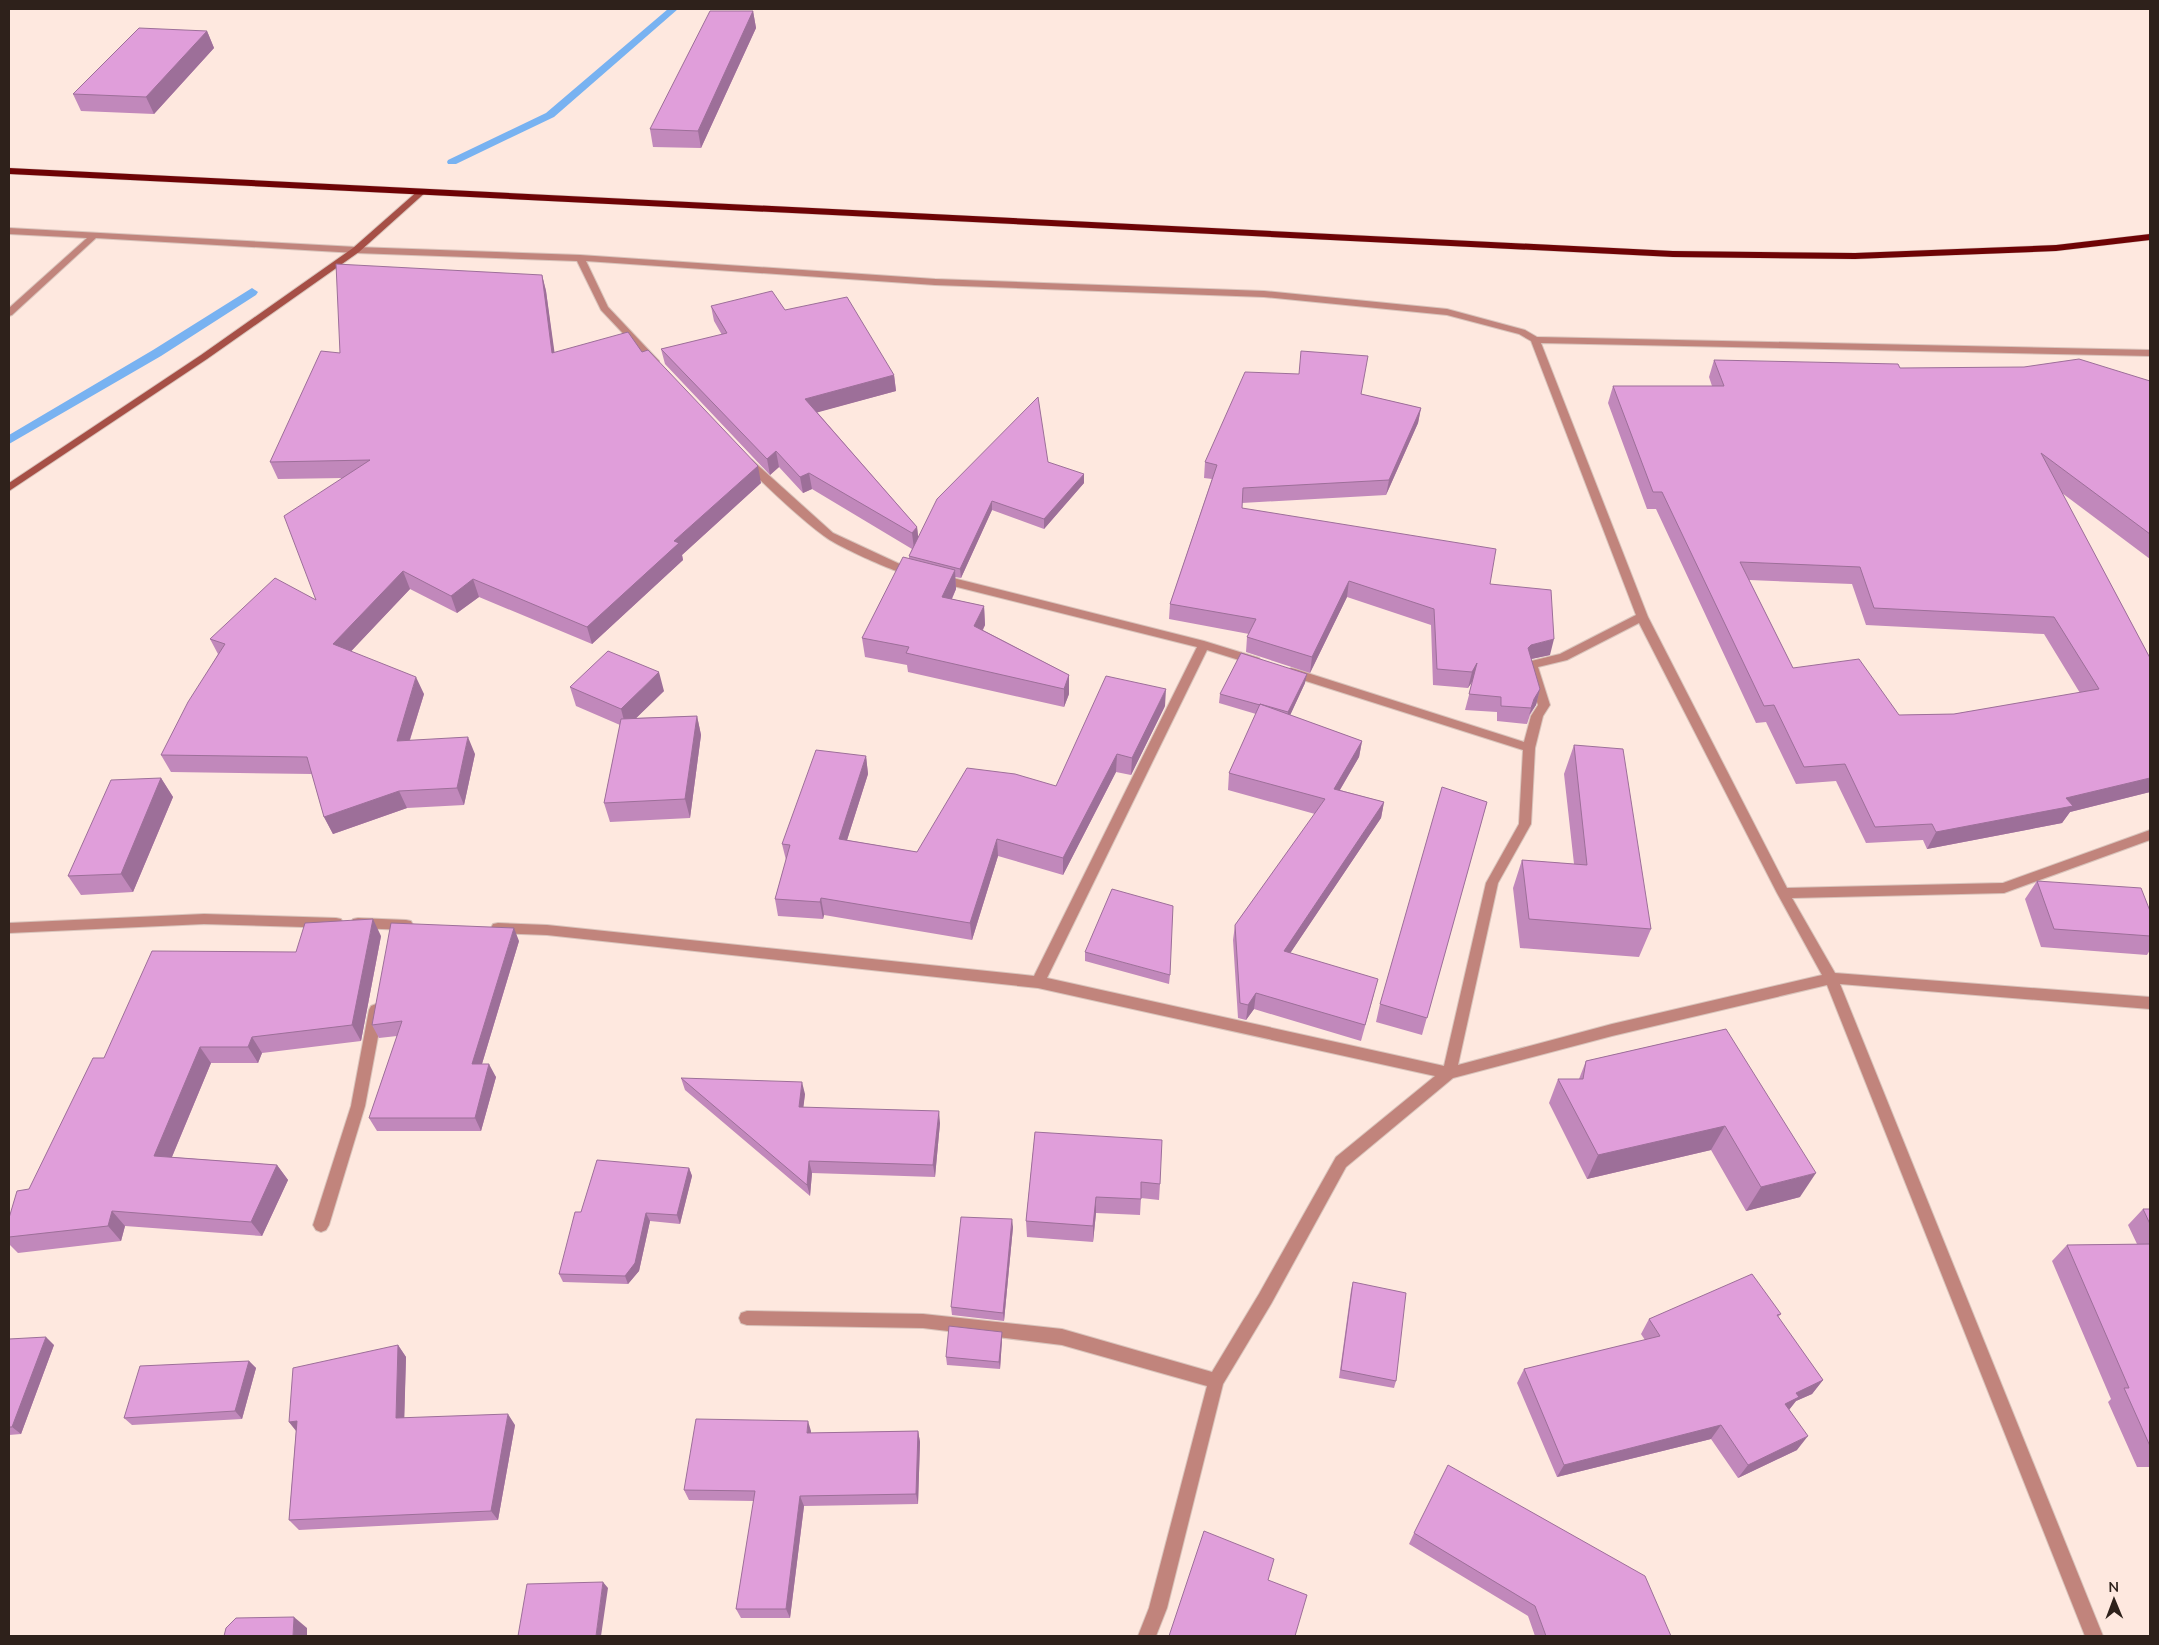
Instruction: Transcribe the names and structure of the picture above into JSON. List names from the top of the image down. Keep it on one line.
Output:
{"north":"top"}
